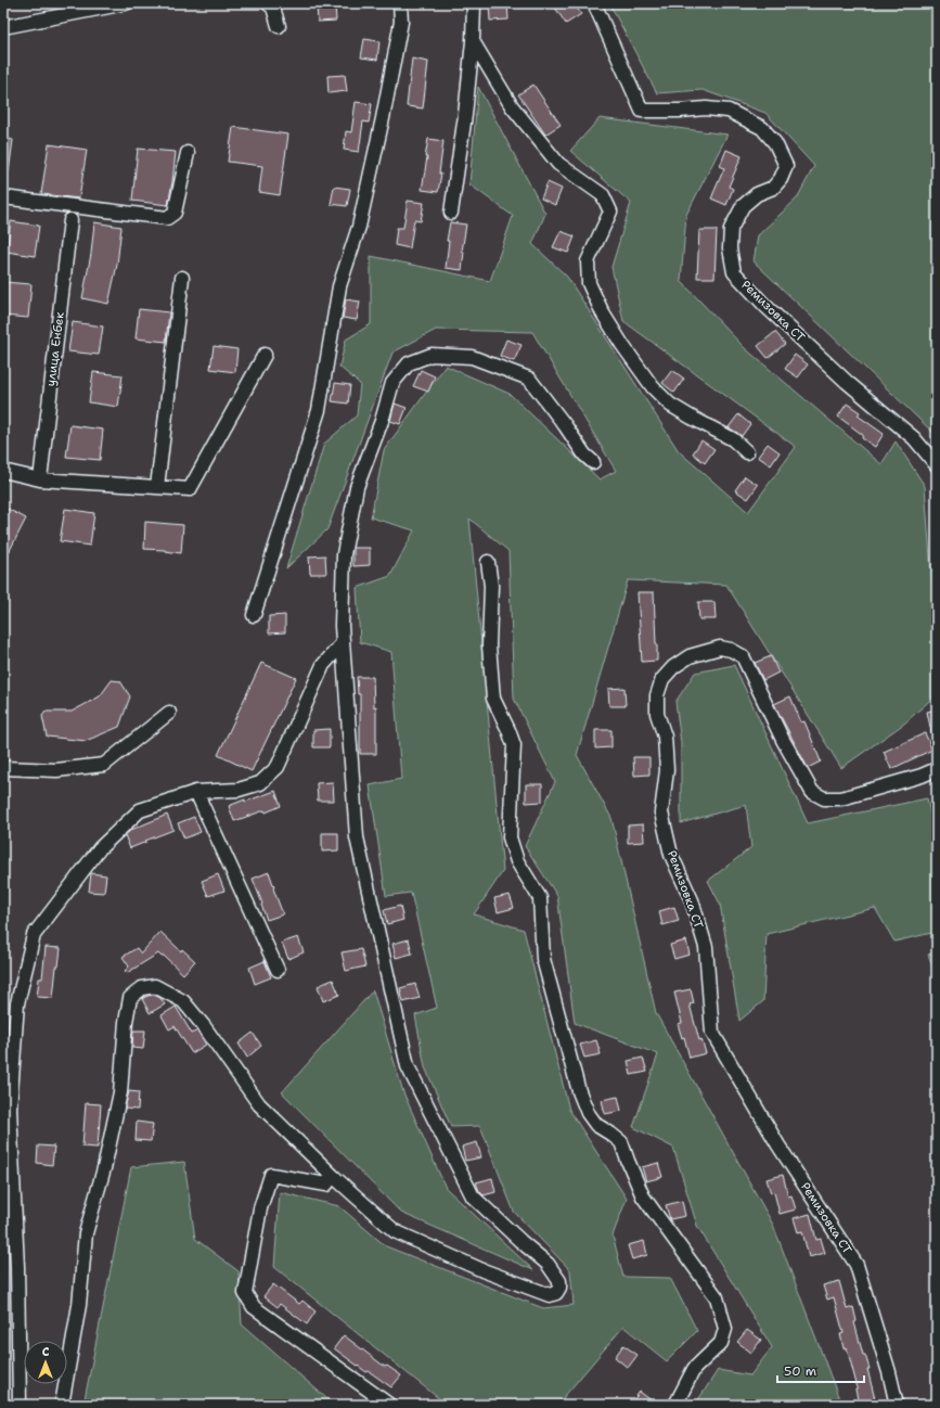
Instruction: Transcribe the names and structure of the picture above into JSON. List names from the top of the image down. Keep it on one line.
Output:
{"streets":{"street":["Ремизовка СТ","улица Енбек"]},"scale_bar":"50 m","north":"top"}
